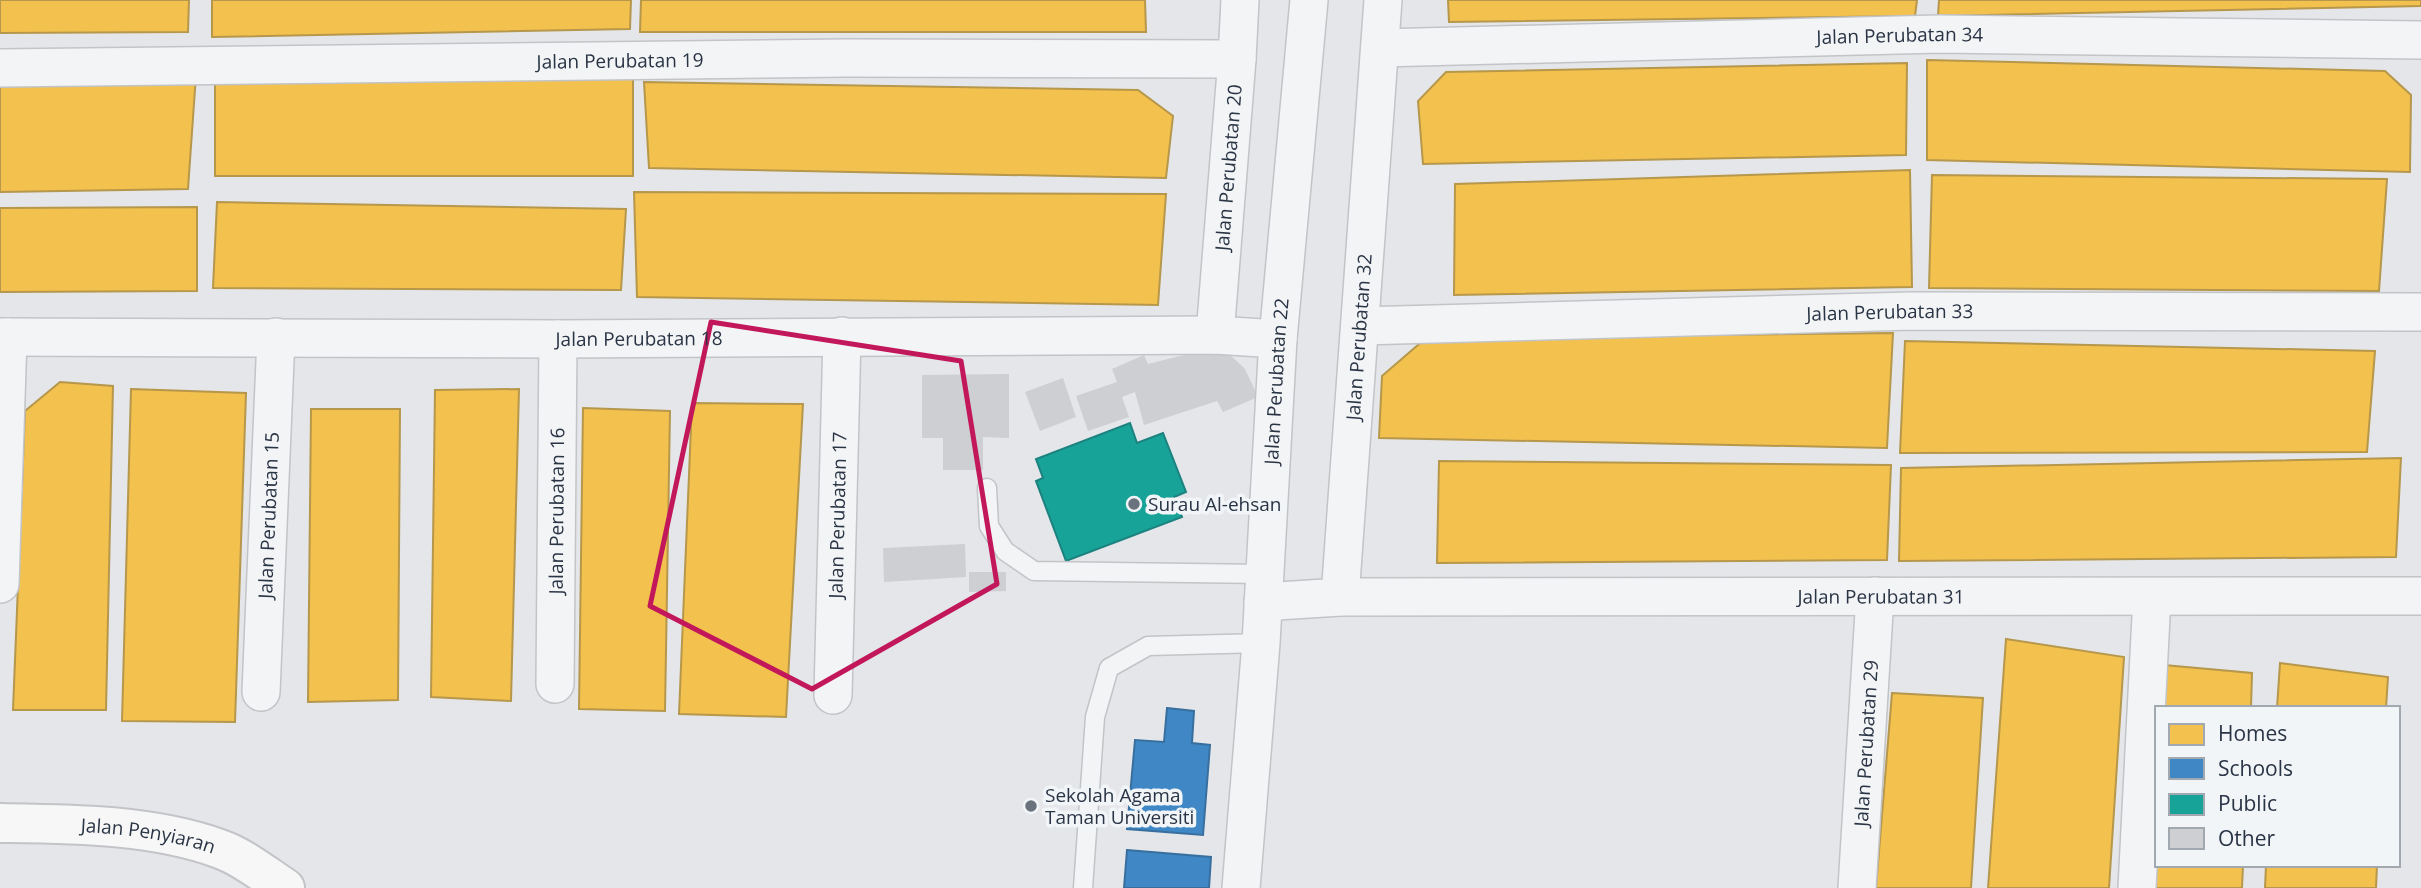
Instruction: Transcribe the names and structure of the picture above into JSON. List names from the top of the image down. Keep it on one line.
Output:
{"streets":{"street":["Jalan Perubatan 34","Jalan Perubatan 19","Jalan Perubatan 20","Jalan Perubatan 33","Jalan Perubatan 32","Jalan Perubatan 18","Jalan Perubatan 22","Jalan Perubatan 16","Jalan Perubatan 15","Jalan Perubatan 17","Jalan Perubatan 31","Jalan Perubatan 29","Jalan Penyiaran"]},"crossings":[["Jalan Perubatan 34","Jalan Perubatan 32"],["Jalan Perubatan 19","Jalan Perubatan 20"],["Jalan Perubatan 20","Jalan Perubatan 18"],["Jalan Perubatan 33","Jalan Perubatan 32"],["Jalan Perubatan 32","Jalan Perubatan 31"],["Jalan Perubatan 18","Jalan Perubatan 22"],["Jalan Perubatan 18","Jalan Perubatan 16"],["Jalan Perubatan 18","Jalan Perubatan 15"],["Jalan Perubatan 18","Jalan Perubatan 17"],["Jalan Perubatan 31","Jalan Perubatan 29"]],"places":["Surau Al-ehsan","Sekolah Agama Taman Universiti"],"legend":["Homes","Schools","Public","Other"]}
